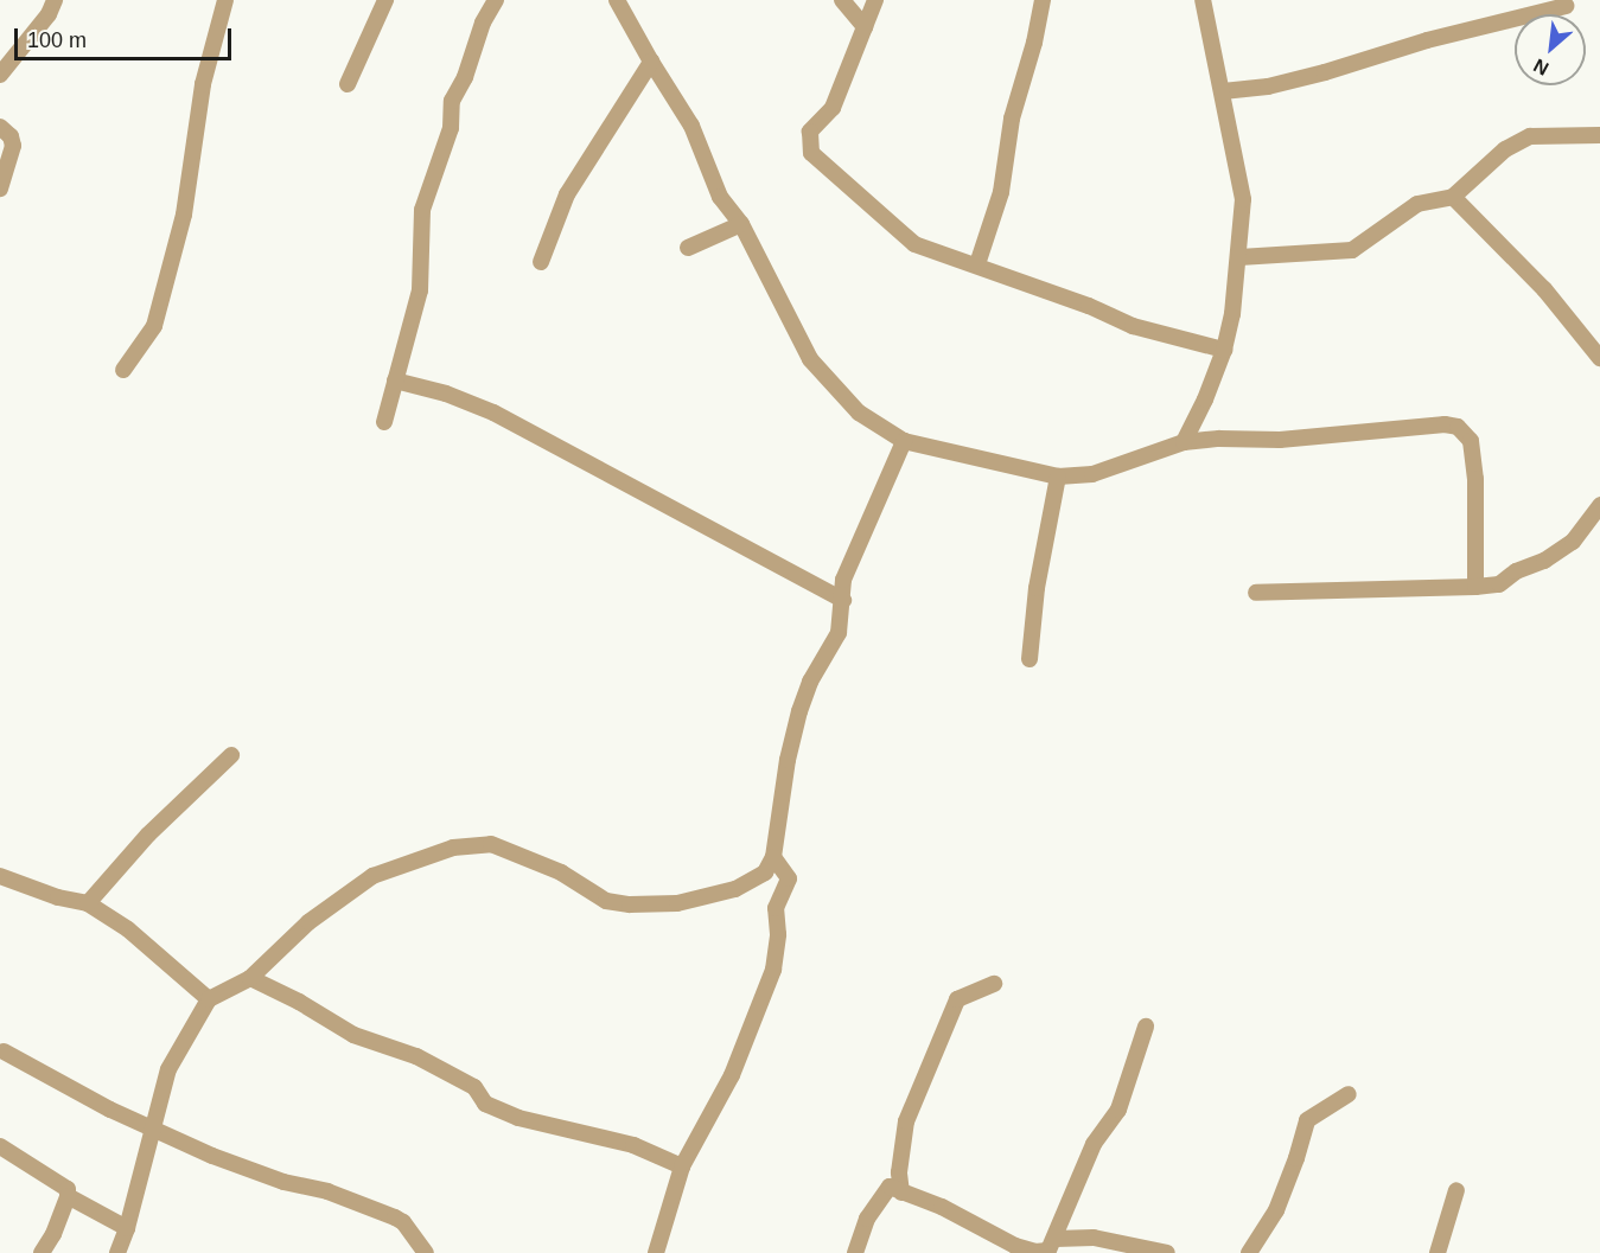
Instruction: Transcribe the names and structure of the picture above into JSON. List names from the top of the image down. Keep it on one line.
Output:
{"scale_bar":"100 m","north":"bottom left"}
